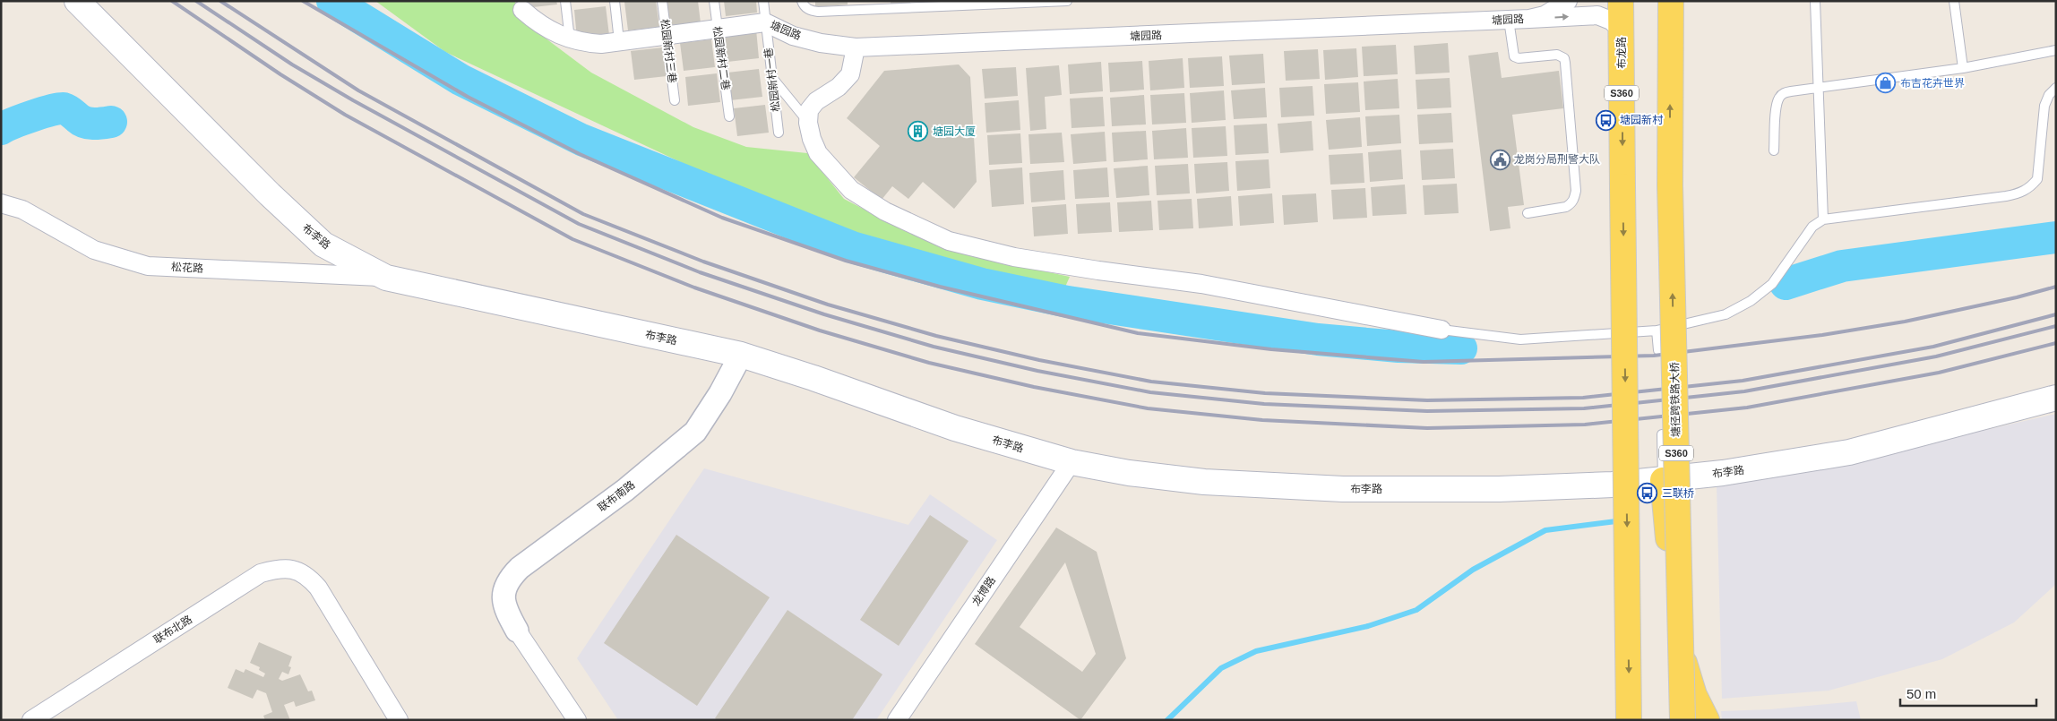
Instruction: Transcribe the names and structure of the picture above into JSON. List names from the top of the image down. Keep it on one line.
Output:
{"streets":{"main road":["布龙路","S360","布李路","塘径跨铁路大桥"],"street":["塘园路","松花路","联布南路","龙博路","联布北路"],"lane":["松园新村三巷","松园新村二巷","松园新村一巷"]},"crossings":[["塘园路","布龙路"],["塘园路","松园新村一巷"],["布李路","松花路"],["布李路","联布南路"],["布李路","龙博路"]],"places":{"shop":["布吉花卉世界"],"bus stop":["塘园新村","三联桥"],"building":["塘园大厦"],"public building":["龙岗分局刑警大队"]},"scale_bar":"50 m"}
